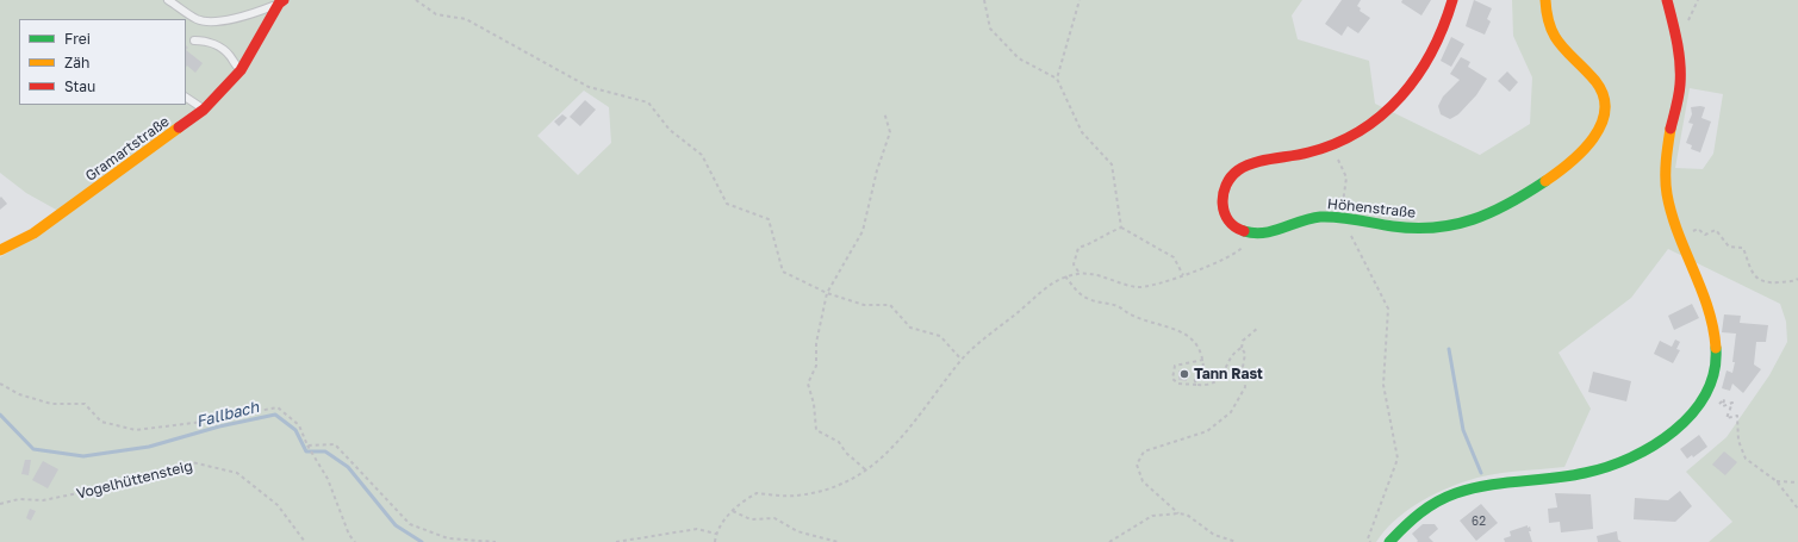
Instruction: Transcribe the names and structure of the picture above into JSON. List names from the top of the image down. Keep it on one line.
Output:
{"streets":{"street":["Gramartstraße","Höhenstraße"],"path":["Vogelhüttensteig"]},"water":["Fallbach"],"places":["Tann Rast"],"house_numbers":["62"],"legend":["Frei","Zäh","Stau"]}
